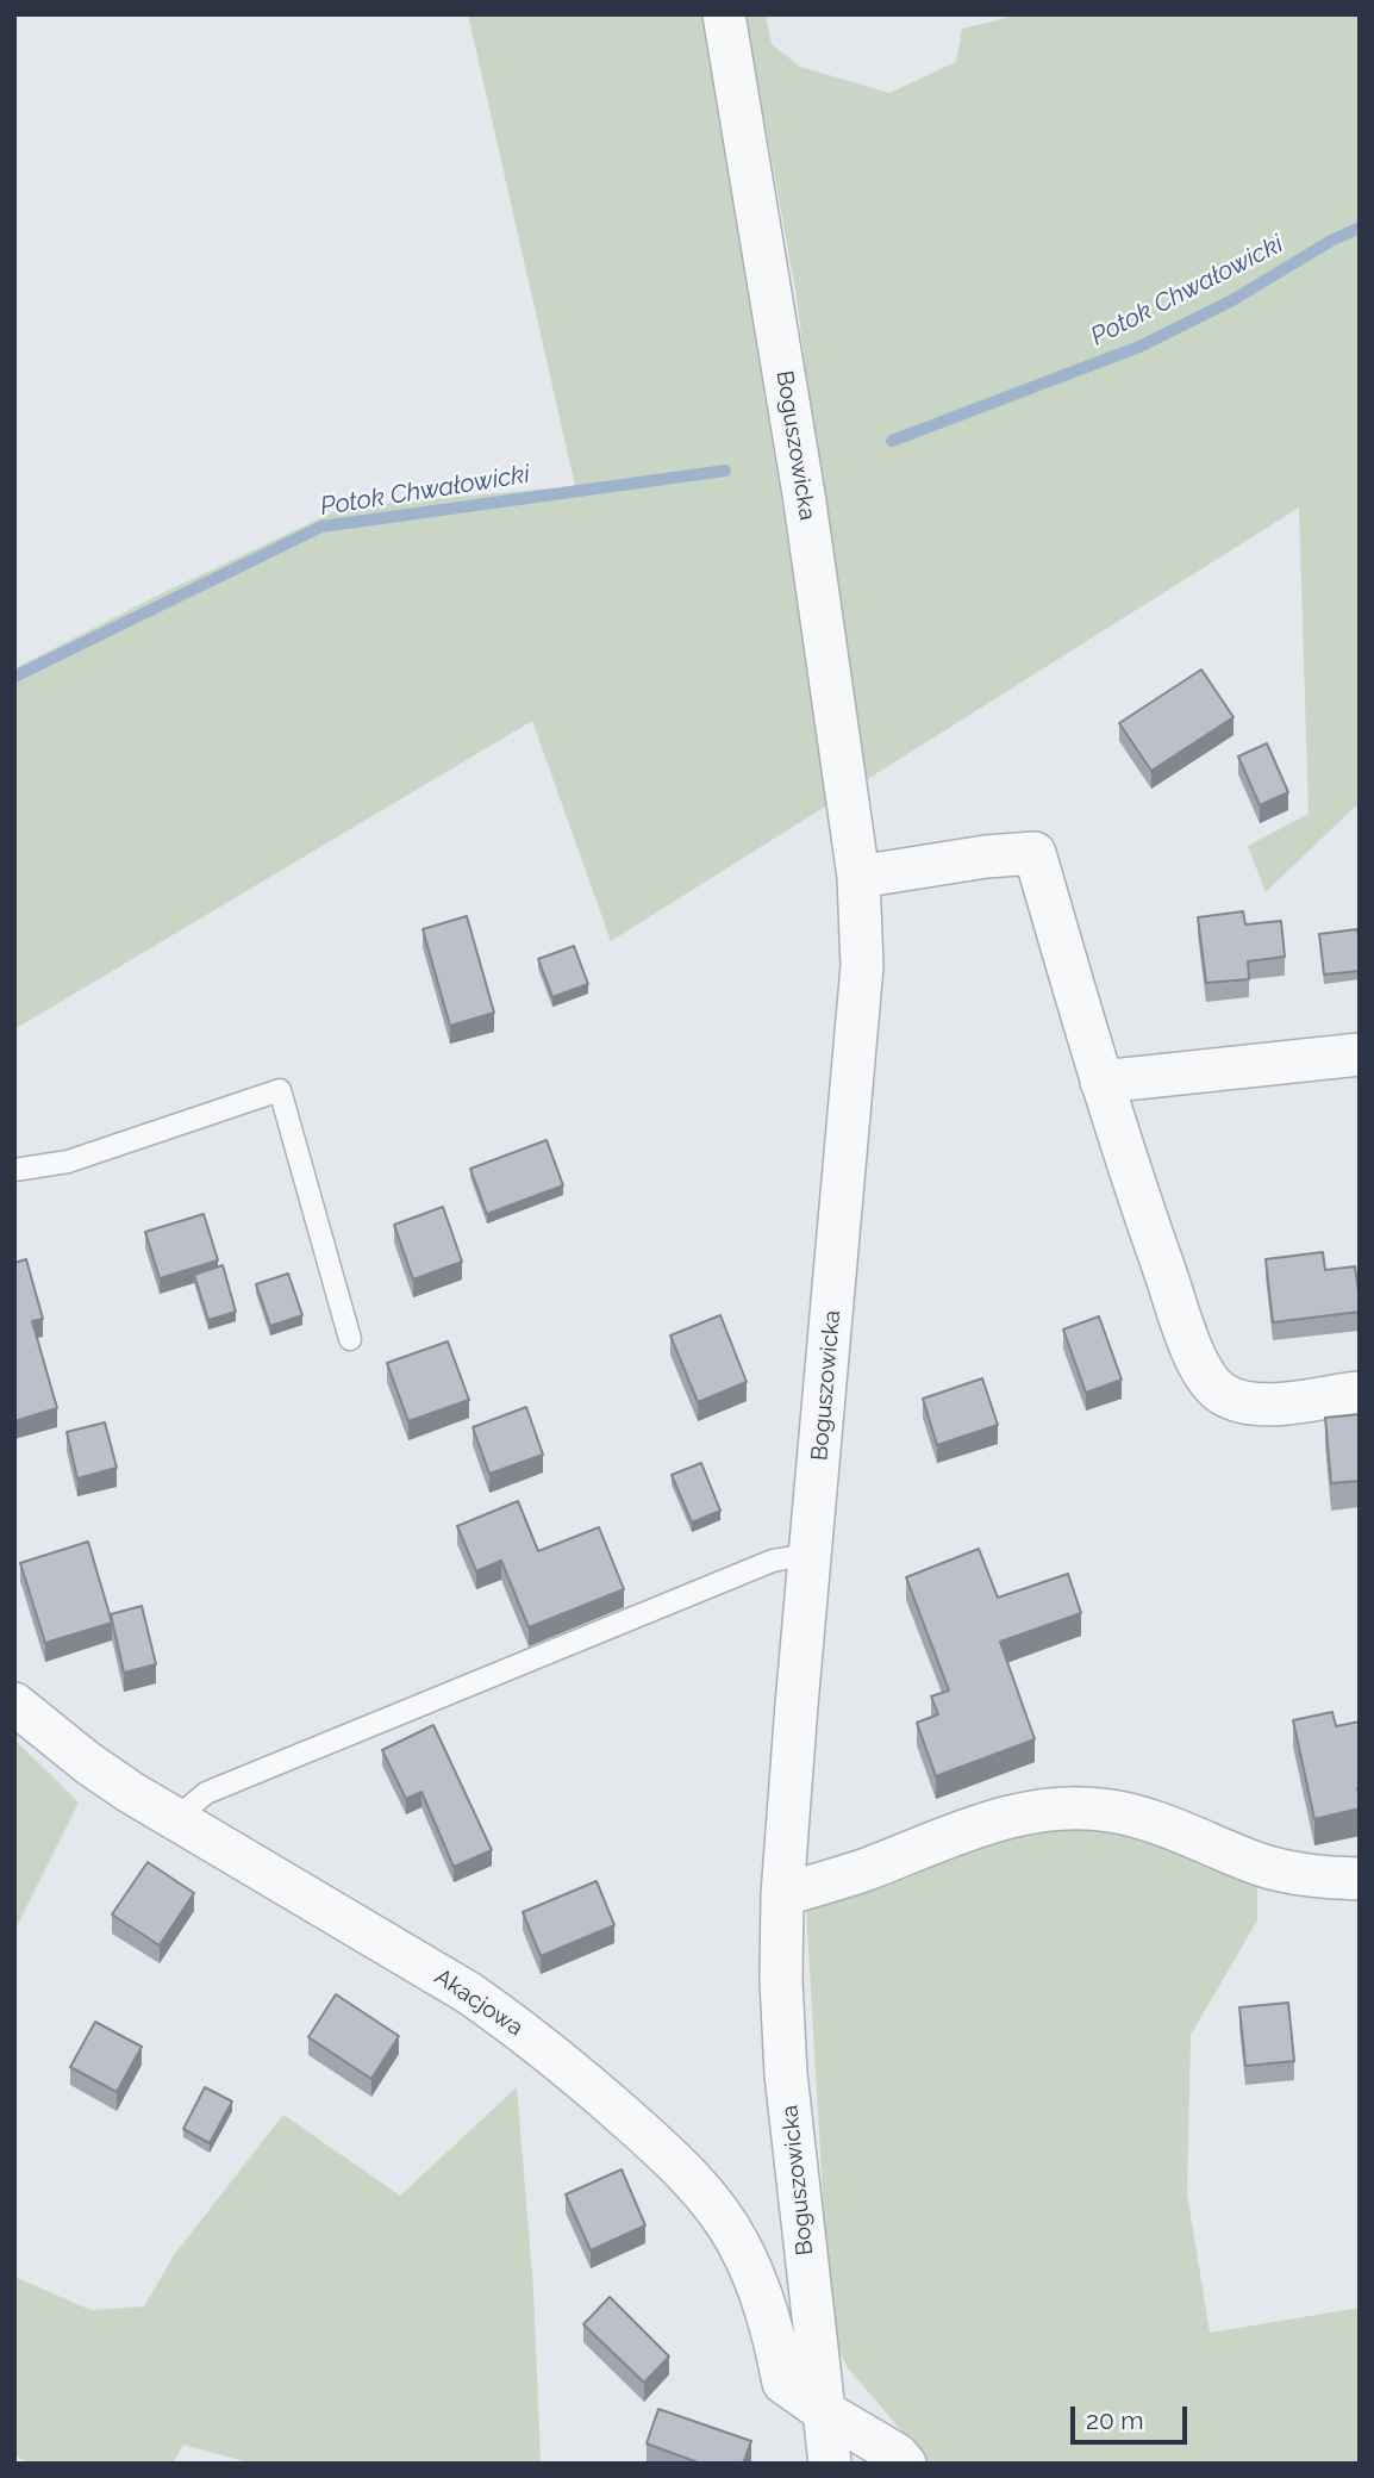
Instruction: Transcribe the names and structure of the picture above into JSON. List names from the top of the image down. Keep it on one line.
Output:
{"streets":{"street":["Boguszowicka","Akacjowa"]},"crossings":[["Boguszowicka","Akacjowa"]],"water":["Potok Chwałowicki"],"scale_bar":"20 m"}
